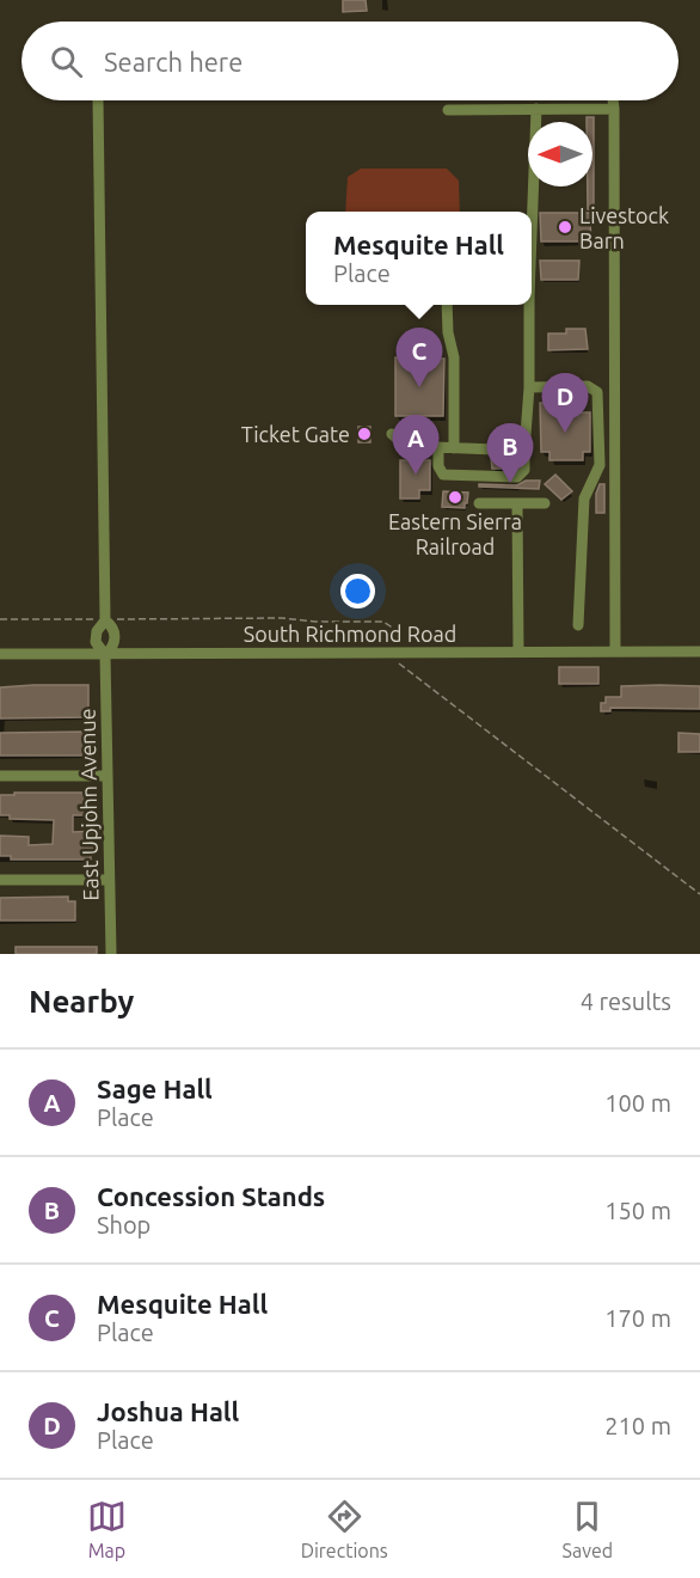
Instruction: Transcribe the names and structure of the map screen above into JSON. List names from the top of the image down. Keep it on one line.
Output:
{"streets":{"street":["South Richmond Road","East Upjohn Avenue"]},"crossings":[["South Richmond Road","East Upjohn Avenue"]],"places":["Livestock Barn","Ticket Gate","Eastern Sierra Railroad"],"north":"left","page":{"search":"Search here","popup":["Mesquite Hall","Place"],"pins":["C","D","A","B"],"heading":["Nearby","4 results"],"list":[{"mark":"A","name":"Sage Hall","note":"Place","value":"100 m"},{"mark":"B","name":"Concession Stands","note":"Shop","value":"150 m"},{"mark":"C","name":"Mesquite Hall","note":"Place","value":"170 m"},{"mark":"D","name":"Joshua Hall","note":"Place","value":"210 m"}],"nav":["Map","Directions","Saved"]}}
